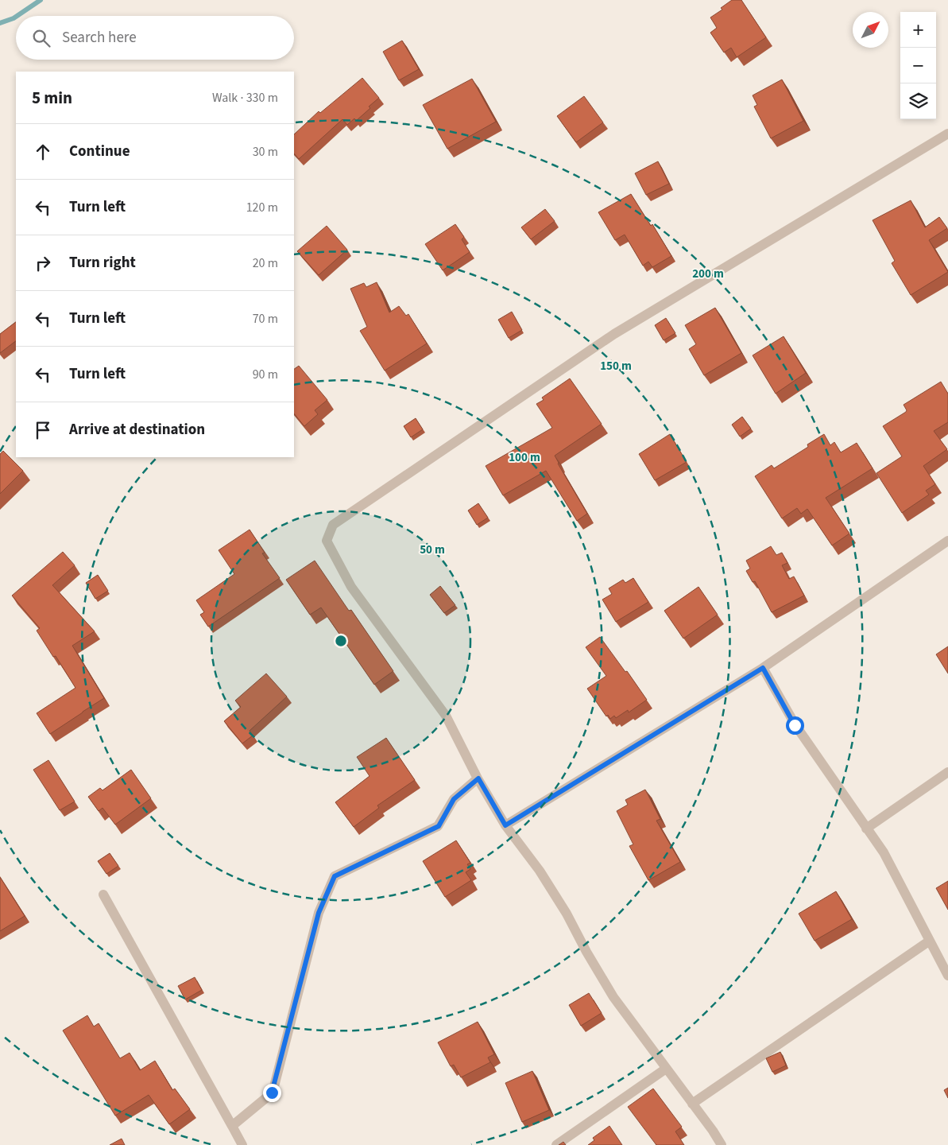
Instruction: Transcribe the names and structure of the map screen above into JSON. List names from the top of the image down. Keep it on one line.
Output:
{"north":"top right","page":{"map_buttons":["+","−"],"search":"Search here","heading":["5 min","Walk · 330 m"],"list":[["Continue","30 m"],["Turn left","120 m"],["Turn right","20 m"],["Turn left","70 m"],["Turn left","90 m"],"Arrive at destination"]},"rings":["200 m","150 m","100 m","50 m"]}
